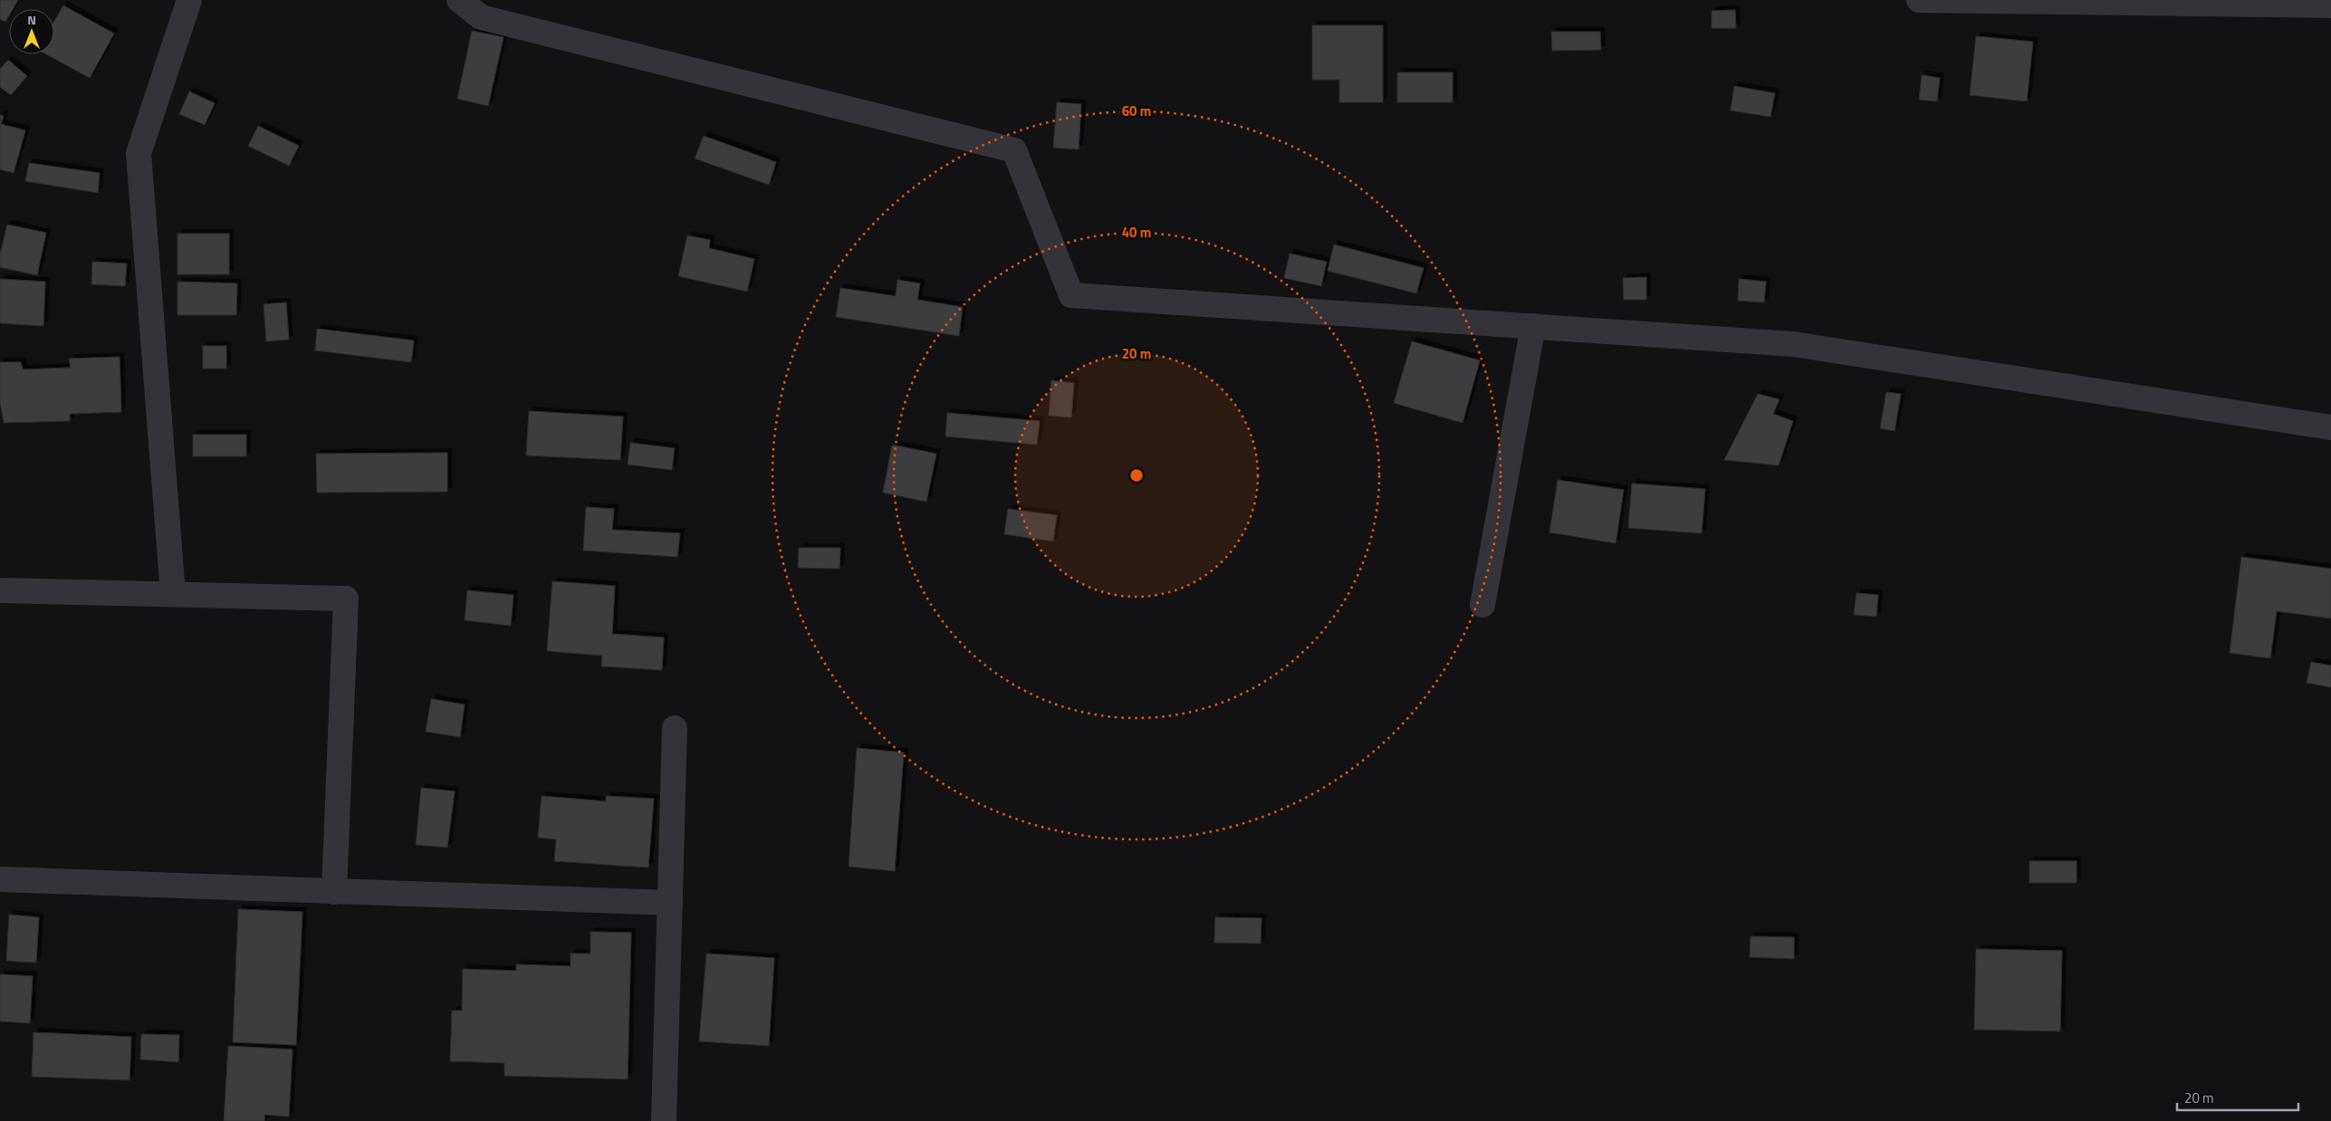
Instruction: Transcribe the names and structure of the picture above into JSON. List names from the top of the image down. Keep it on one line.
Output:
{"scale_bar":"20 m","north":"top","rings":["60 m","40 m","20 m"]}
